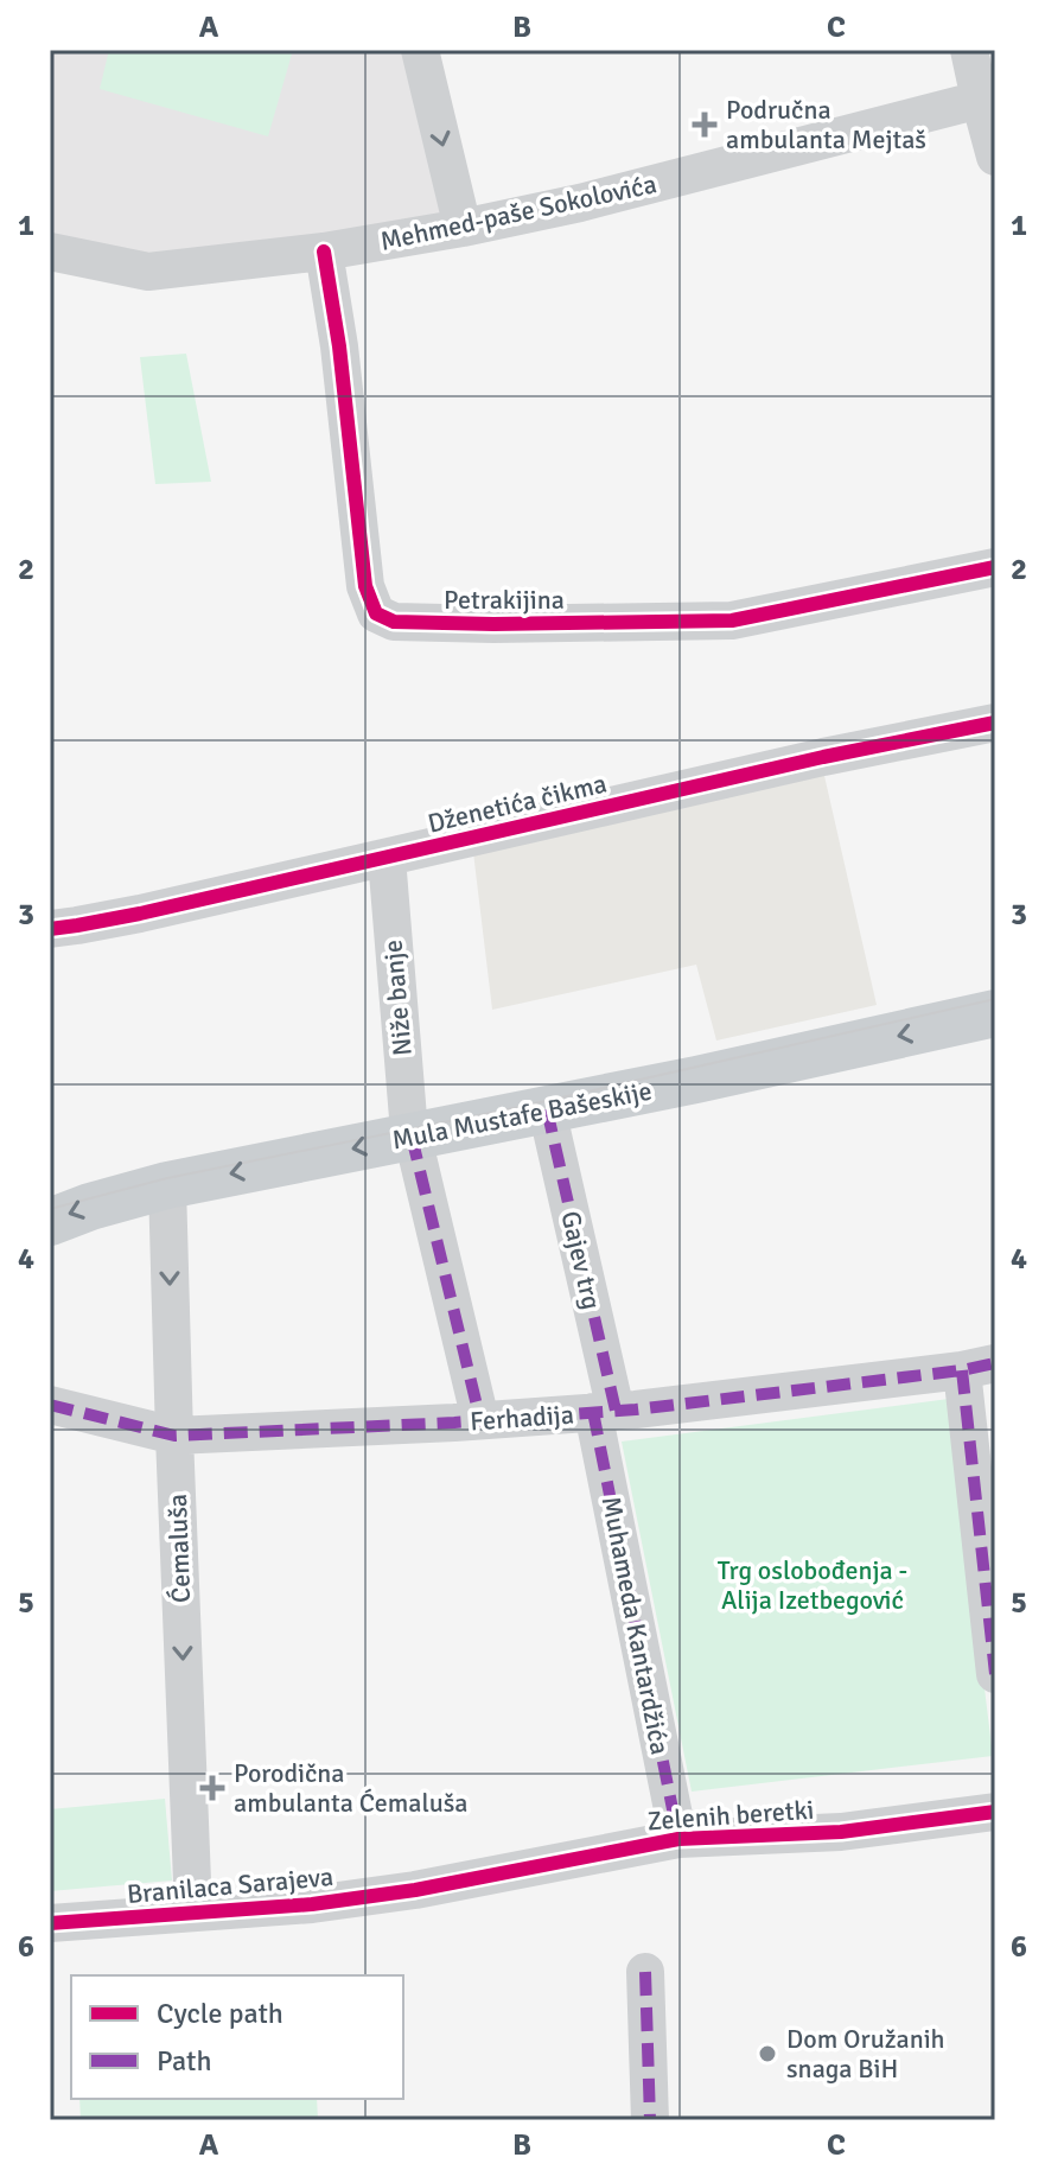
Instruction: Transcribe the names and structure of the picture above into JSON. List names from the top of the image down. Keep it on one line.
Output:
{"streets":{"main road":["Mula Mustafe Bašeskije"],"street":["Mehmed-paše Sokolovića","Petrakijina","Dženetića čikma","Niže banje","Gajev trg","Ferhadija","Ćemaluša","Muhameda Kantardžića","Zelenih beretki","Branilaca Sarajeva"]},"crossings":[["Mehmed-paše Sokolovića","Petrakijina"],["Dženetića čikma","Niže banje"],["Niže banje","Mula Mustafe Bašeskije"],["Niže banje","Ferhadija"],["Mula Mustafe Bašeskije","Gajev trg"],["Mula Mustafe Bašeskije","Ćemaluša"],["Gajev trg","Ferhadija"],["Gajev trg","Muhameda Kantardžića"],["Ferhadija","Ćemaluša"],["Ferhadija","Muhameda Kantardžića"],["Ćemaluša","Branilaca Sarajeva"],["Muhameda Kantardžića","Zelenih beretki"],["Zelenih beretki","Branilaca Sarajeva"]],"one_way":["Mula Mustafe Bašeskije","Ćemaluša"],"parks":["Trg oslobođenja - Alija Izetbegović"],"places":{"health":["Područna ambulanta Mejtaš","Porodična ambulanta Ćemaluša"],"other":["Dom Oružanih snaga BiH"]},"legend":["Cycle path","Path"],"grid":{"columns":["A","B","C"],"rows":["1","2","3","4","5","6"]}}
